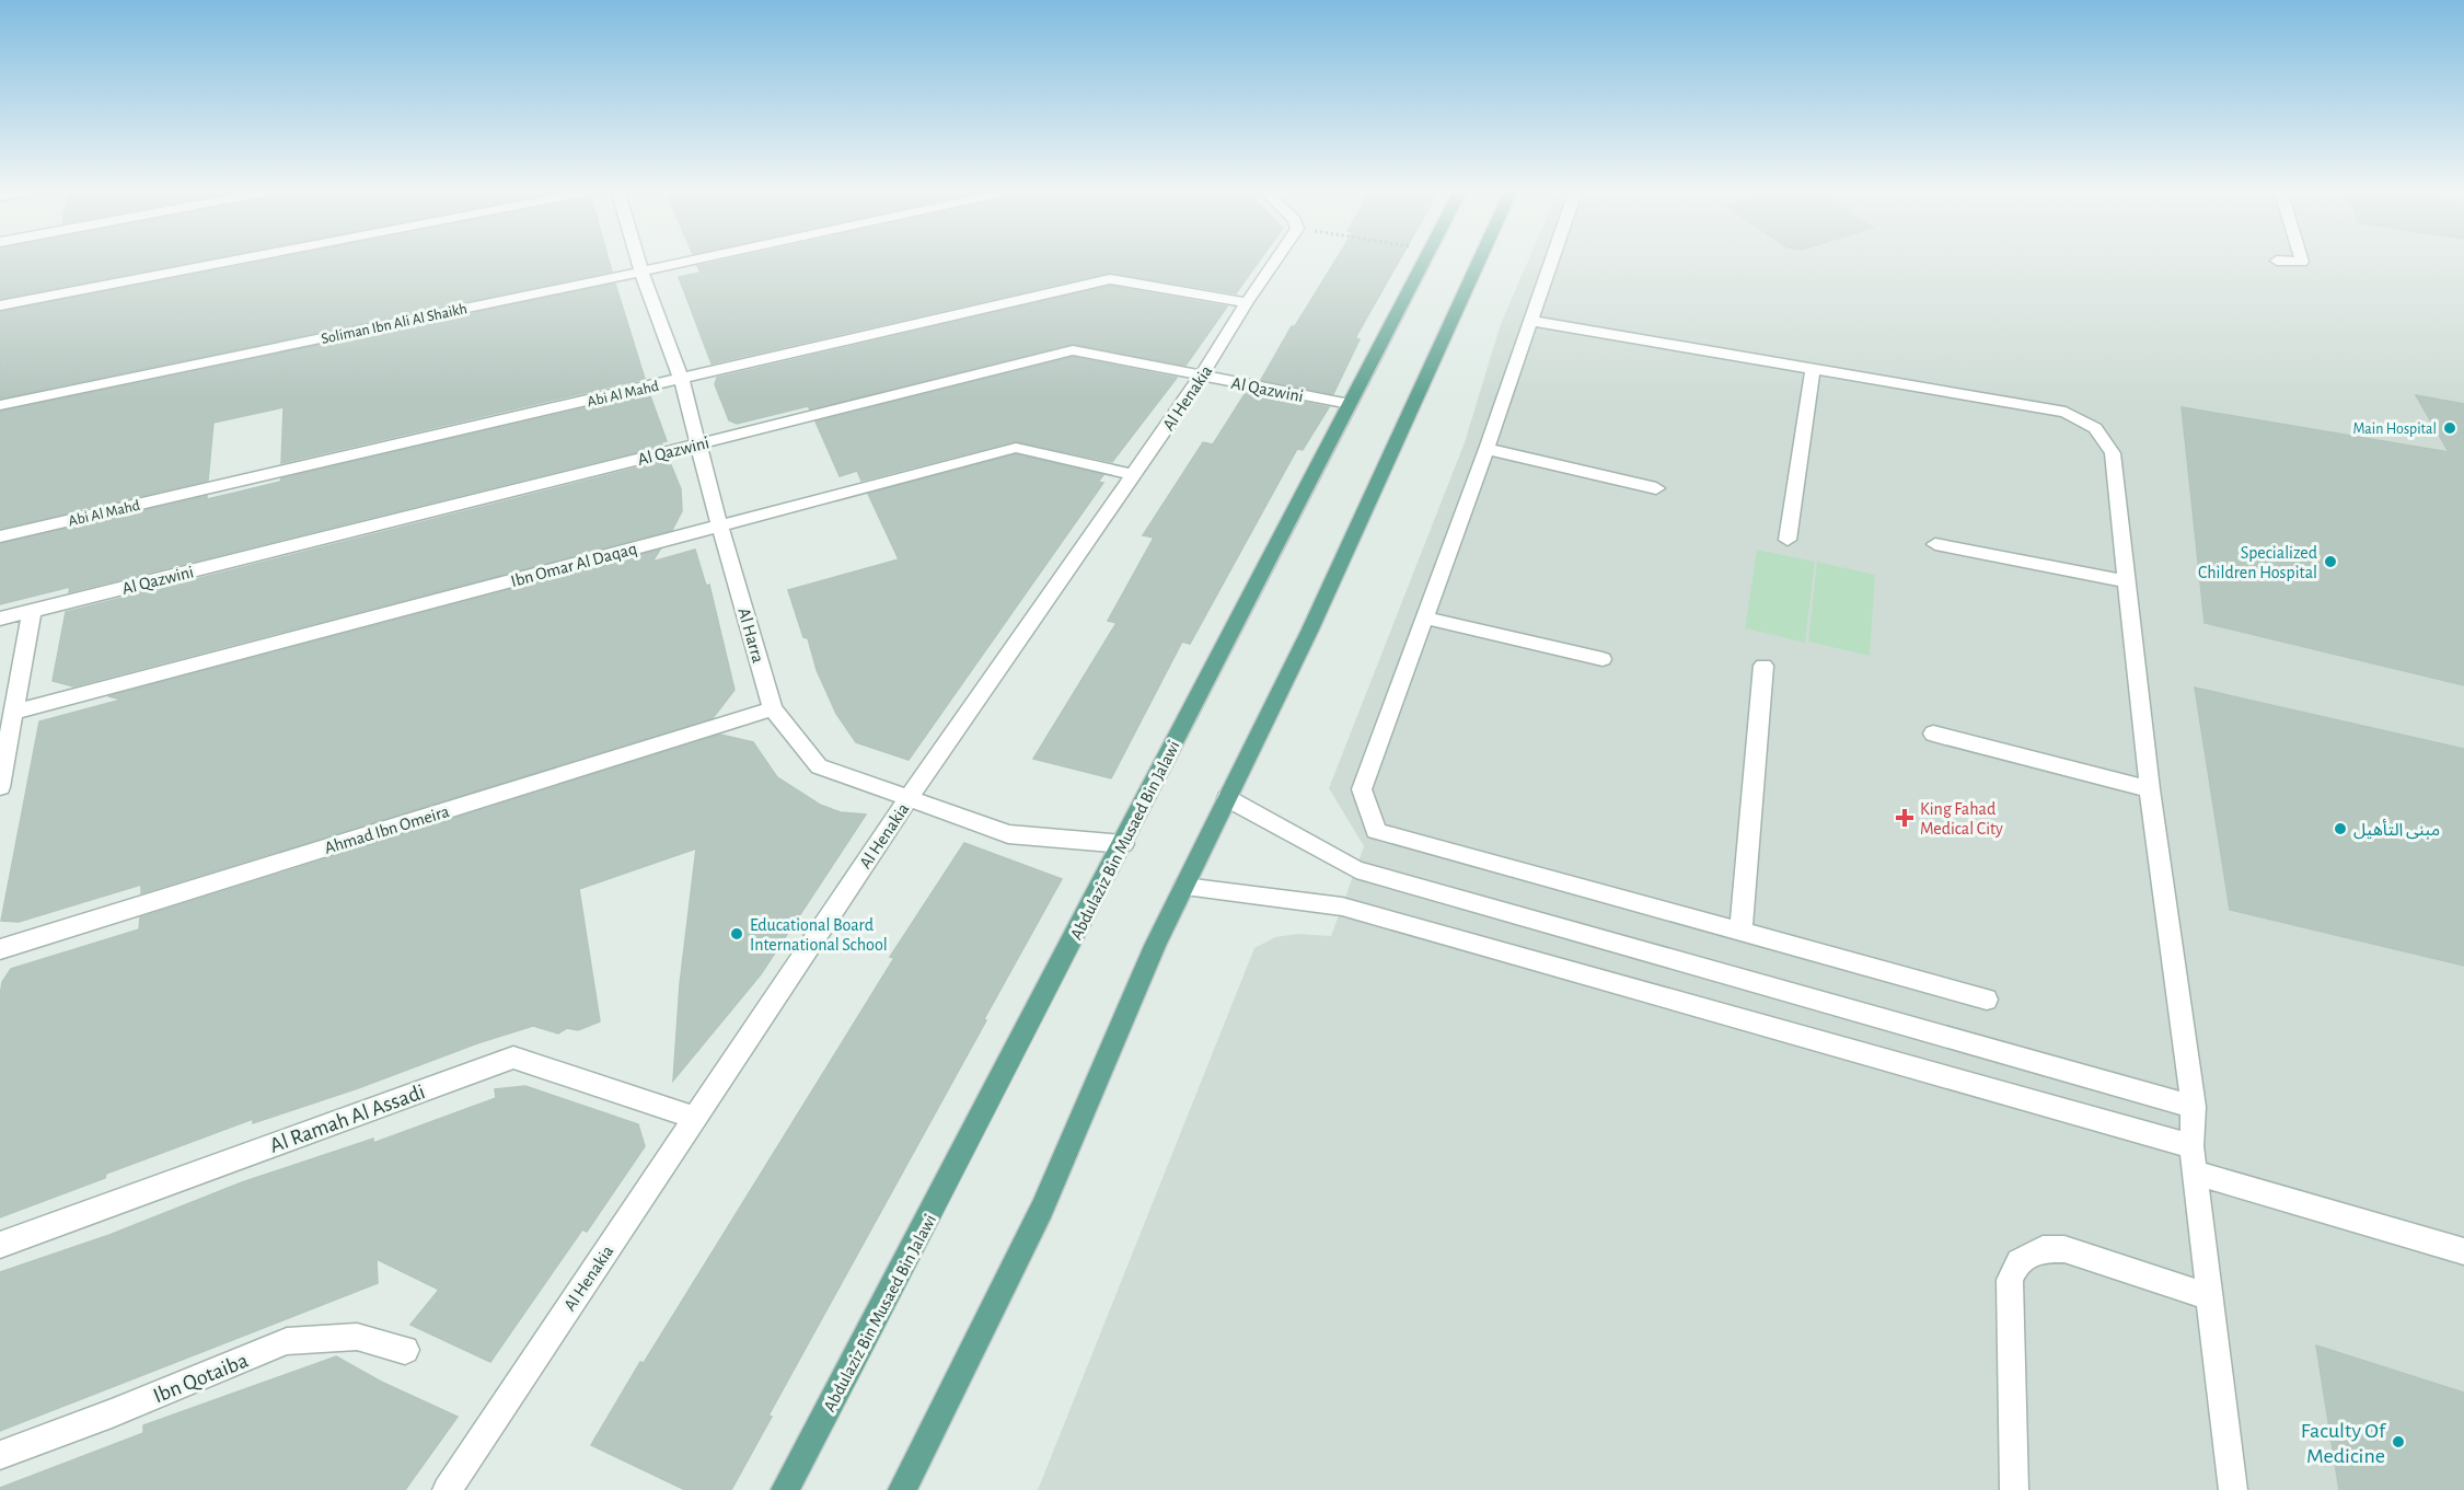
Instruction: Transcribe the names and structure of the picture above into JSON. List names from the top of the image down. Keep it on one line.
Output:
{"streets":{"main road":["Abdulaziz Bin Musaed Bin Jalawi"],"street":["Soliman Ibn Ali Al Shaikh","Al Qazwini","Abi Al Mahd","Al Henakia","Ibn Omar Al Daqaq","Al Harra","Ahmad Ibn Omeira","Al Ramah Al Assadi","Ibn Qotaiba"]},"crossings":[["Soliman Ibn Ali Al Shaikh","Al Harra"],["Al Qazwini","Al Henakia"],["Al Qazwini","Al Harra"],["Al Qazwini","Abdulaziz Bin Musaed Bin Jalawi"],["Abi Al Mahd","Al Henakia"],["Abi Al Mahd","Al Harra"],["Al Henakia","Ibn Omar Al Daqaq"],["Al Henakia","Al Harra"],["Al Henakia","Al Ramah Al Assadi"],["Ibn Omar Al Daqaq","Al Harra"],["Al Harra","Ahmad Ibn Omeira"],["Al Harra","Abdulaziz Bin Musaed Bin Jalawi"]],"places":{"other":["Main Hospital","Specialized Children Hospital","مبنى التأهيل","Educational Board International School","Faculty Of Medicine"],"health":["King Fahad Medical City"]}}
